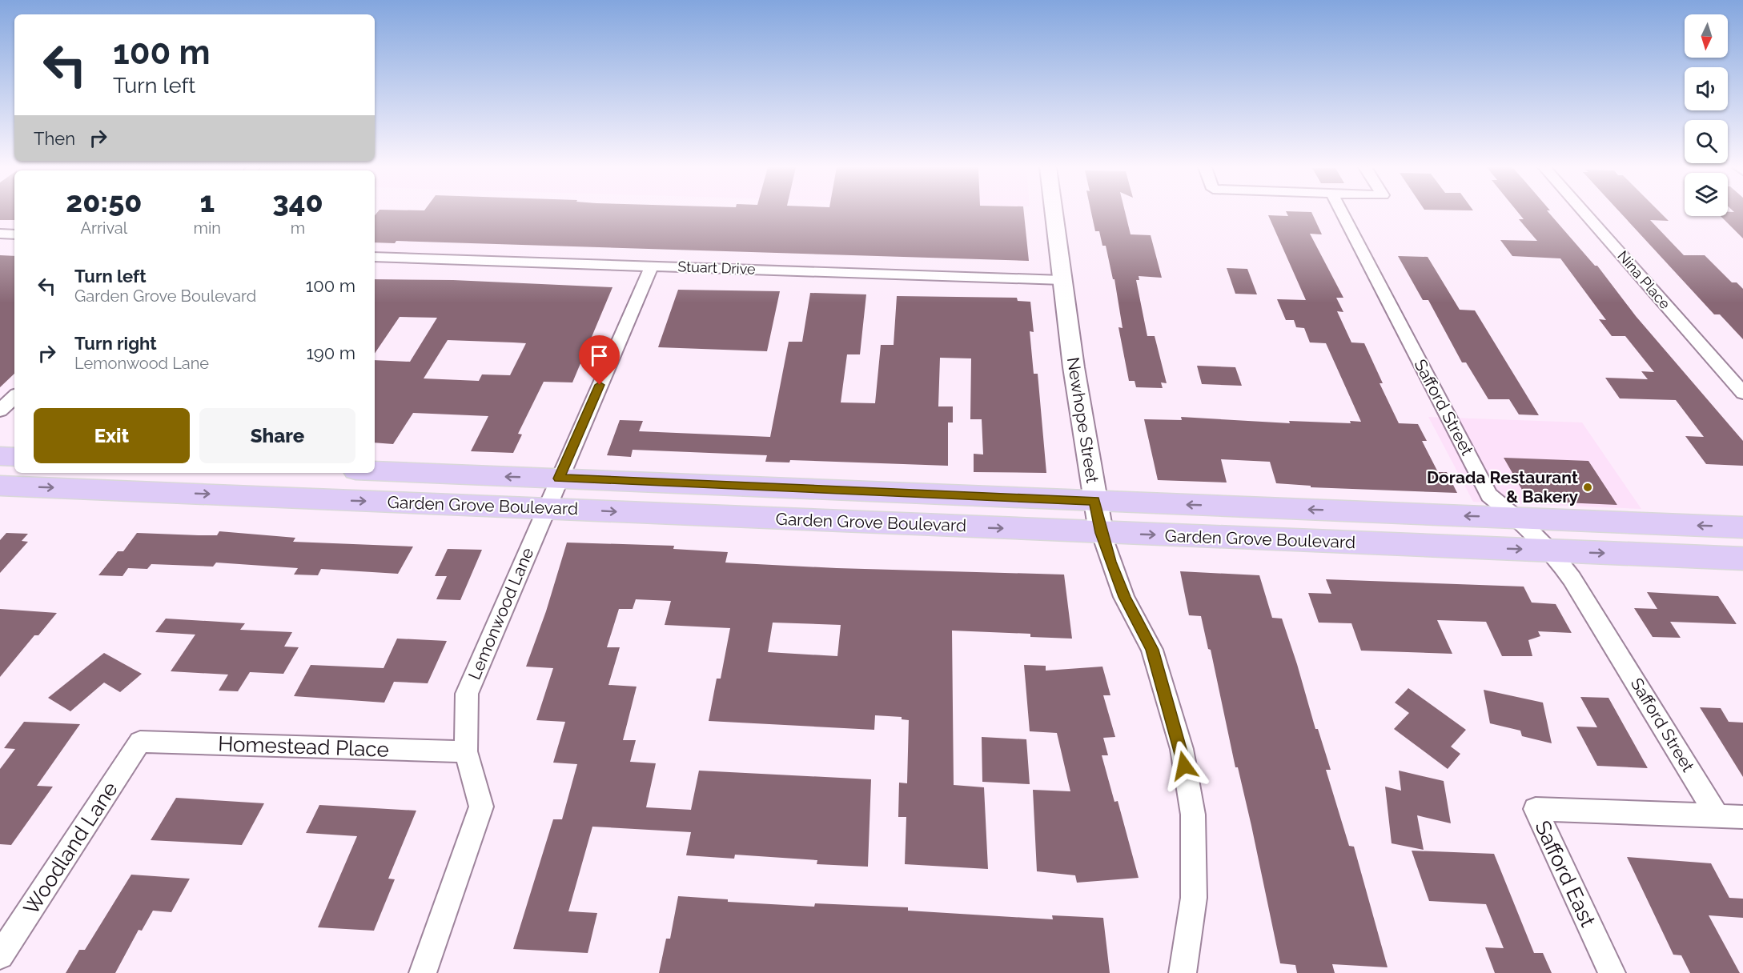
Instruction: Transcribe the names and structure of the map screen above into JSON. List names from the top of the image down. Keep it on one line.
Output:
{"streets":{"main road":["Garden Grove Boulevard"],"street":["Stuart Drive","Nina Place","Safford Street","Newhope Street","Lemonwood Lane","Homestead Place","Woodland Lane","Safford East"]},"crossings":[["Stuart Drive","Newhope Street"],["Stuart Drive","Lemonwood Lane"],["Safford Street","Garden Grove Boulevard"],["Safford Street","Safford East"],["Newhope Street","Garden Grove Boulevard"],["Garden Grove Boulevard","Lemonwood Lane"],["Lemonwood Lane","Homestead Place"],["Homestead Place","Woodland Lane"]],"places":["Dorada Restaurant & Bakery"],"north":"bottom","page":{"turn":["100 m","Turn left"],"then":"Then","eta":["20:50","Arrival","1","min","340","m"],"list":[{"name":"Turn left","note":"Garden Grove Boulevard","value":"100 m"},{"name":"Turn right","note":"Lemonwood Lane","value":"190 m"}],"buttons":["Exit","Share"]}}
